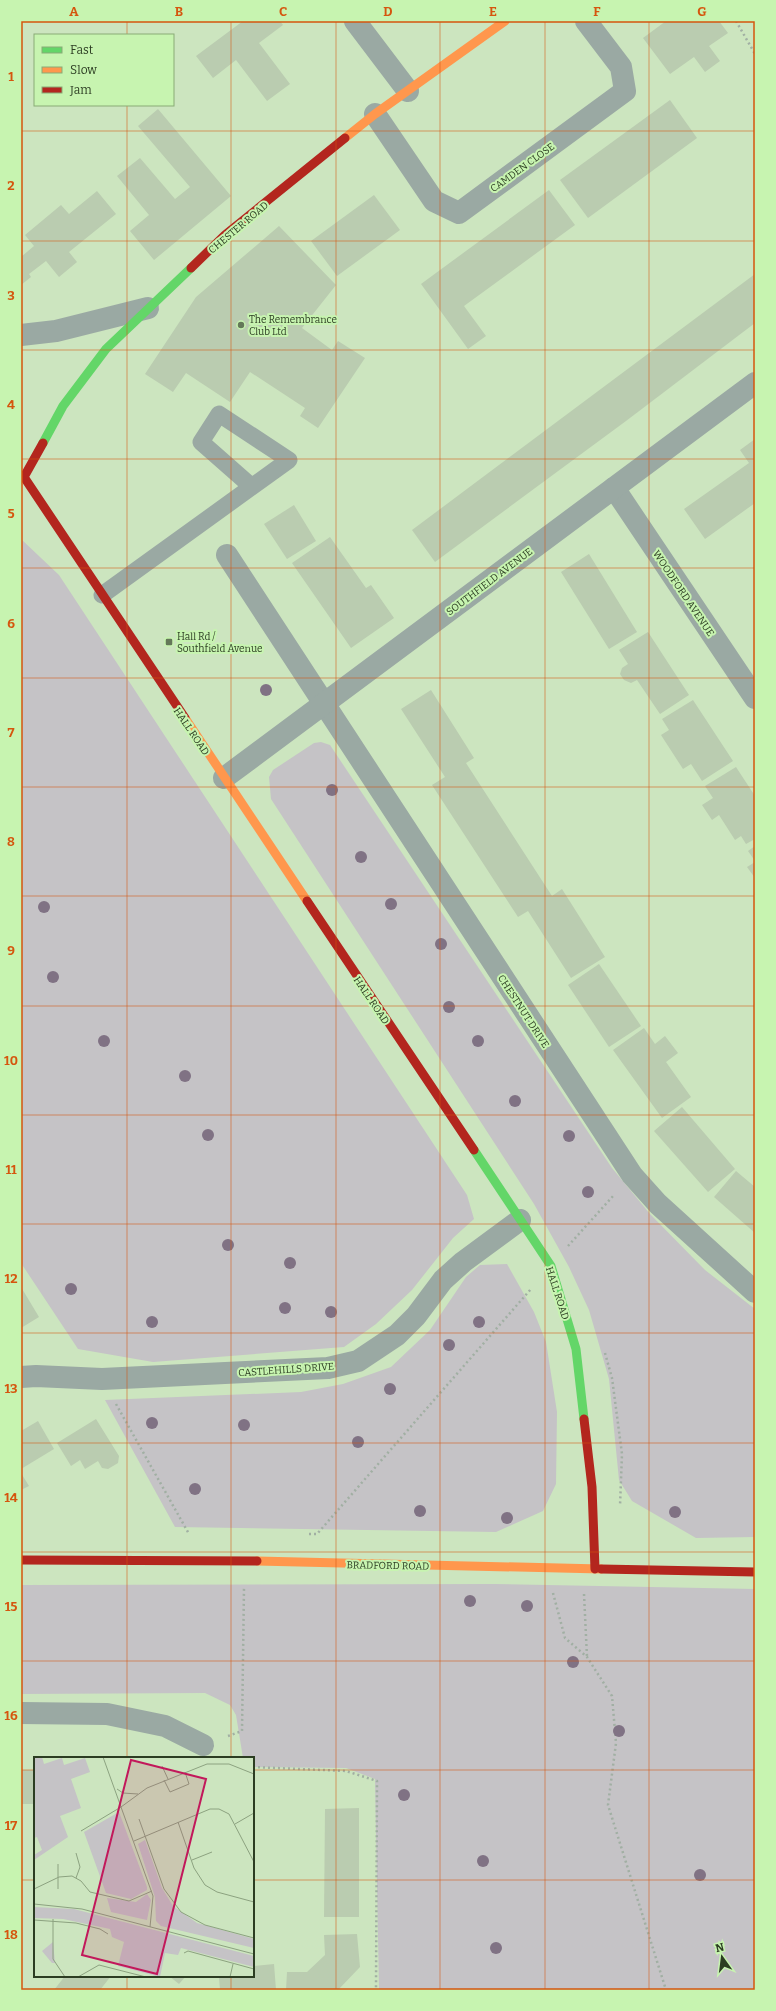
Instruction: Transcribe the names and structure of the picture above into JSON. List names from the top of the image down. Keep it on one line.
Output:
{"streets":{"main road":["CHESTER ROAD","HALL ROAD","BRADFORD ROAD"],"street":["CAMDEN CLOSE","SOUTHFIELD AVENUE","WOODFORD AVENUE","CHESTNUT DRIVE","CASTLEHILLS DRIVE"]},"crossings":[["CAMDEN CLOSE","CHESTER ROAD"],["CHESTER ROAD","HALL ROAD"],["SOUTHFIELD AVENUE","WOODFORD AVENUE"],["SOUTHFIELD AVENUE","HALL ROAD"],["SOUTHFIELD AVENUE","CHESTNUT DRIVE"],["HALL ROAD","CASTLEHILLS DRIVE"],["HALL ROAD","BRADFORD ROAD"]],"places":{"other":["The Remembrance Club Ltd"],"transit":["Hall Rd / Southfield Avenue"]},"legend":["Fast","Slow","Jam"],"north":"top","grid":{"columns":["A","B","C","D","E","F","G"],"rows":["1","2","3","4","5","6","7","8","9","10","11","12","13","14","15","16","17","18"]}}
